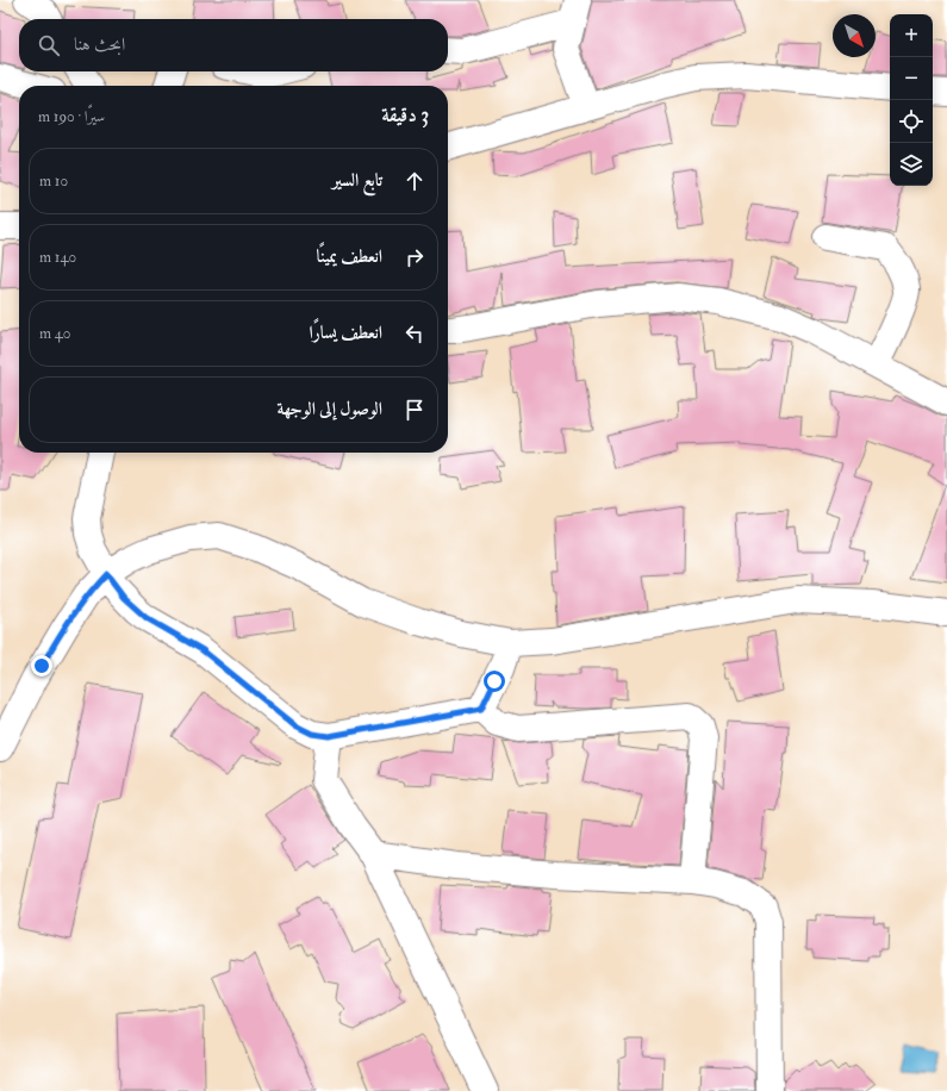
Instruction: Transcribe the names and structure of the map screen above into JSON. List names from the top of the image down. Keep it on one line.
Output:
{"north":"bottom right","page":{"map_buttons":["+","−"],"search":"ابحث هنا","heading":["3 دقيقة","سيرًا · 190 m"],"list":[["تابع السير","10 m"],["انعطف يمينًا","140 m"],["انعطف يسارًا","40 m"],"الوصول إلى الوجهة"]}}
